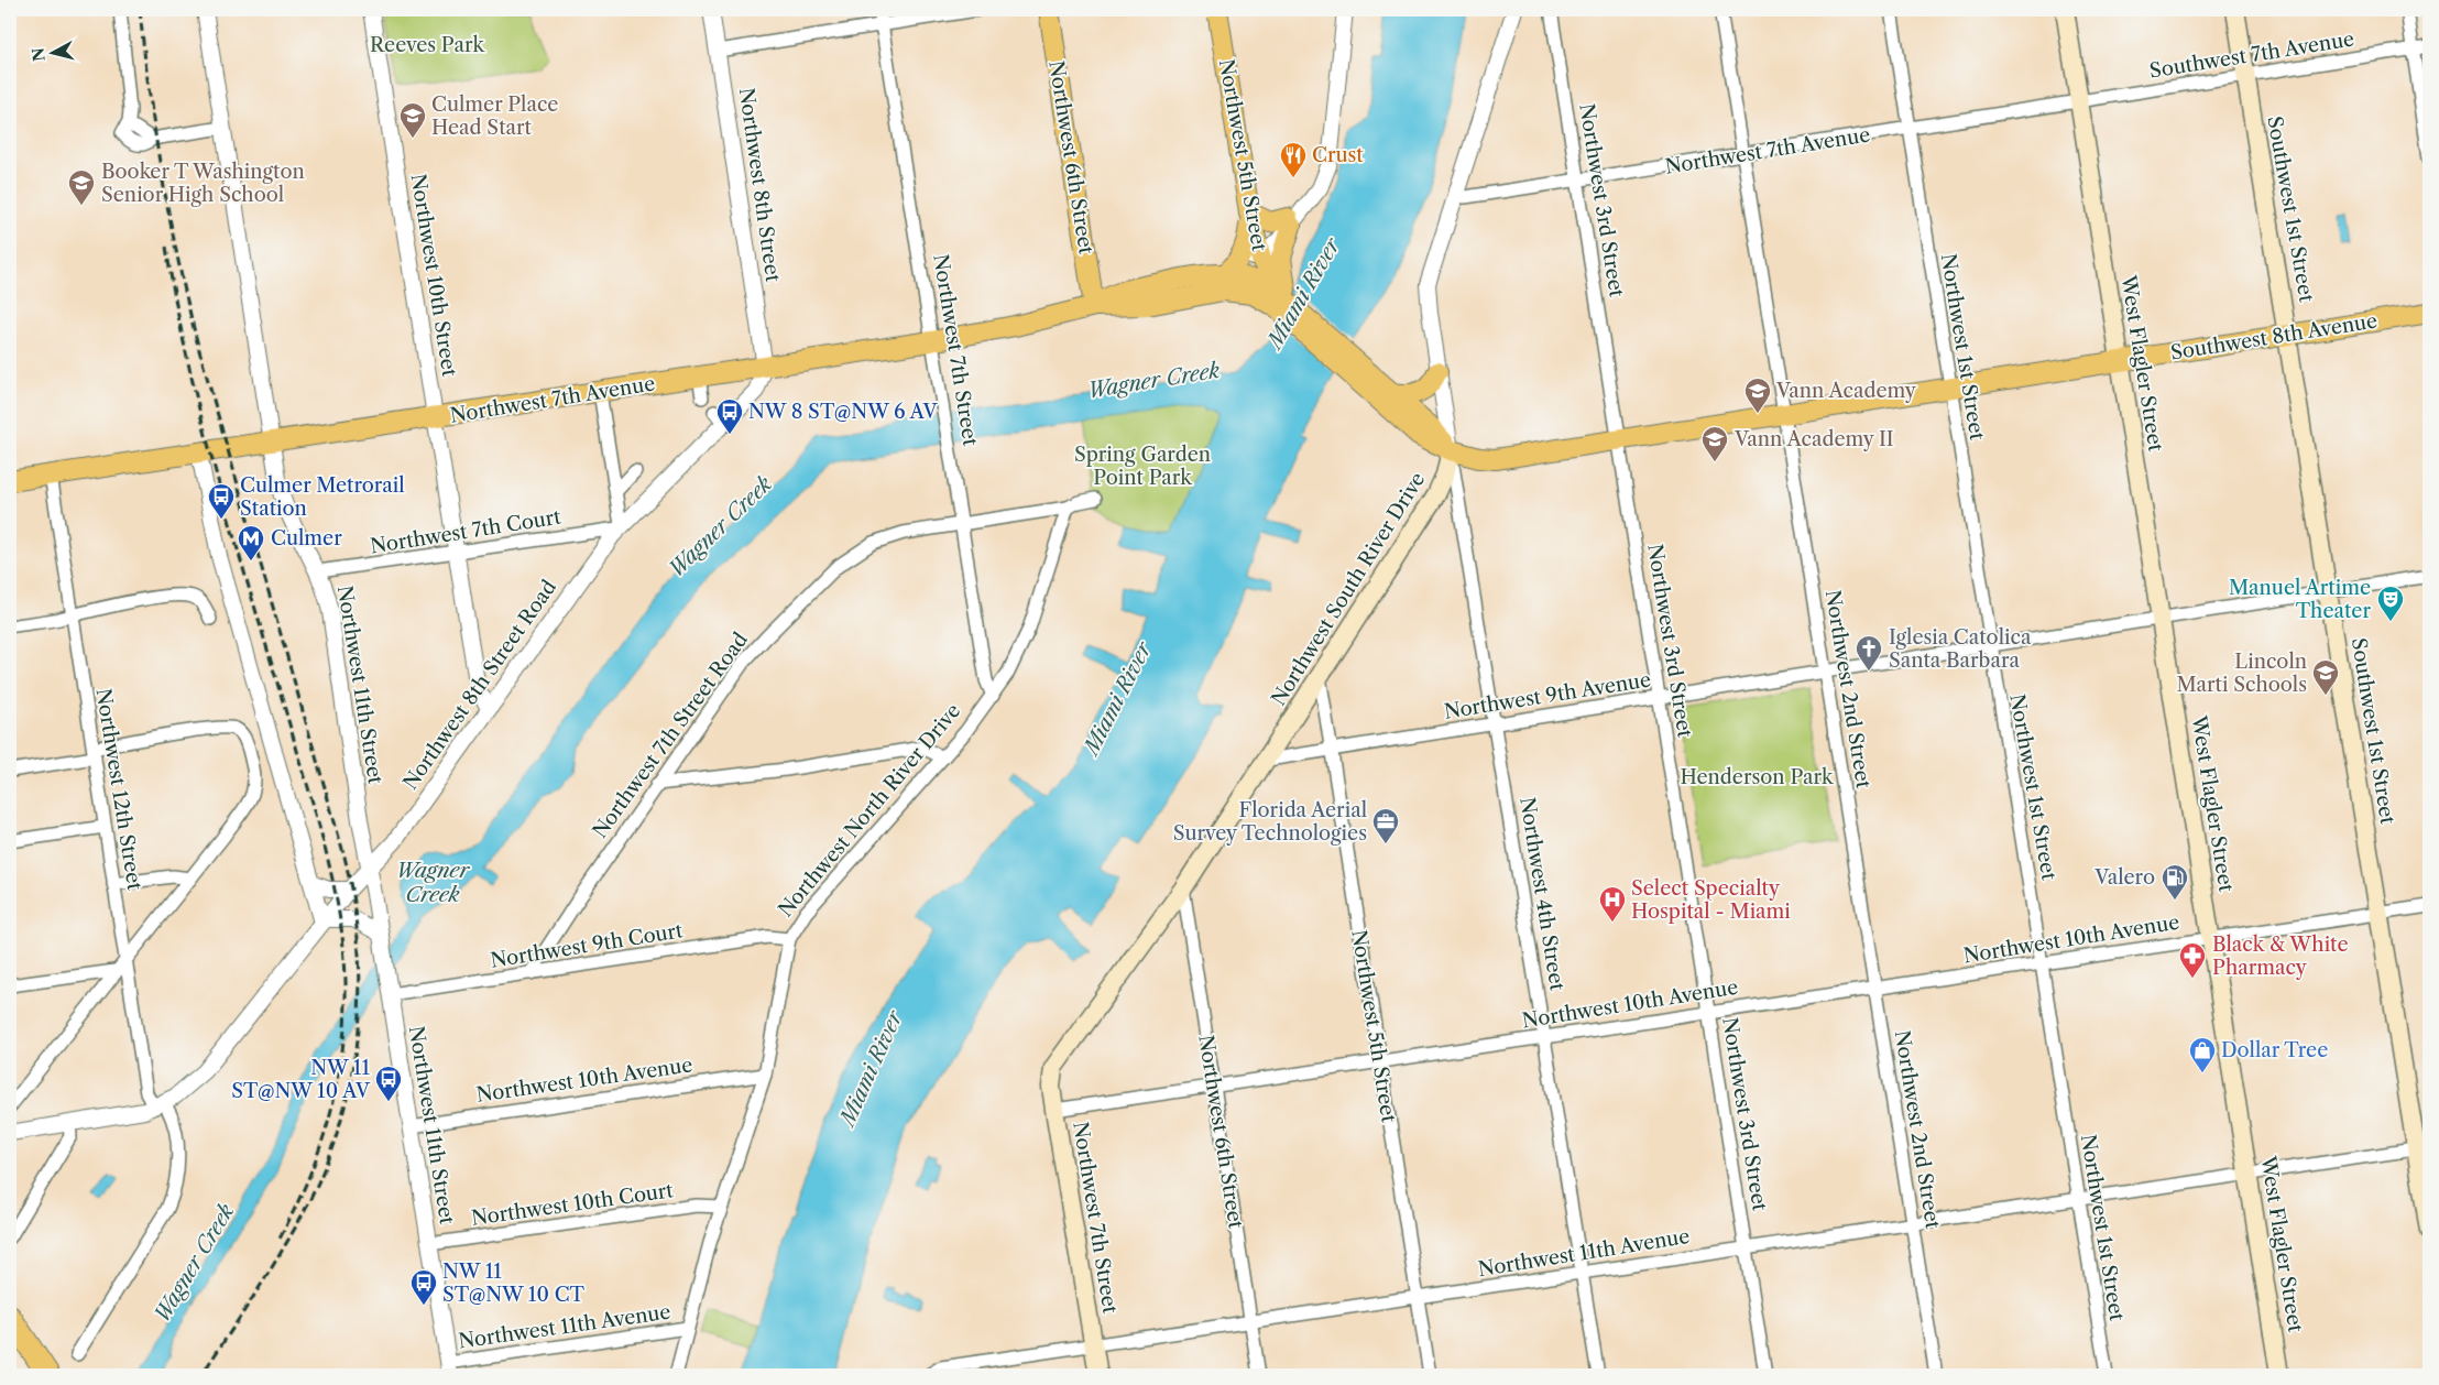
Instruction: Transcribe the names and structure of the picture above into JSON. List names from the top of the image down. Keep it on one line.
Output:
{"streets":{"main road":["Northwest 7th Avenue","Northwest 5th Street","Northwest 6th Street","Southwest 1st Street","Southwest 8th Avenue","Northwest 7th Street","West Flagler Street","Northwest South River Drive"],"street":["Southwest 7th Avenue","Northwest 8th Street","Northwest 3rd Street","Northwest 10th Street","Northwest 1st Street","Northwest 7th Court","Northwest 11th Street","Northwest 8th Street Road","Northwest 2nd Street","Northwest 9th Avenue","Northwest 7th Street Road","Northwest 12th Street","Northwest North River Drive","Northwest 4th Street","Northwest 10th Avenue","Northwest 9th Court","Northwest 10th Court","Northwest 11th Avenue"]},"crossings":[["Southwest 7th Avenue","Northwest 7th Avenue"],["Southwest 7th Avenue","Southwest 1st Street"],["Southwest 7th Avenue","West Flagler Street"],["Northwest 7th Avenue","Northwest 5th Street"],["Northwest 7th Avenue","Northwest 6th Street"],["Northwest 7th Avenue","Northwest 8th Street"],["Northwest 7th Avenue","Northwest 3rd Street"],["Northwest 7th Avenue","Northwest 10th Street"],["Northwest 7th Avenue","Southwest 8th Avenue"],["Northwest 7th Avenue","Northwest 1st Street"],["Northwest 7th Avenue","Northwest 7th Street"],["Northwest 7th Avenue","West Flagler Street"],["Northwest 7th Avenue","Northwest South River Drive"],["Northwest 7th Avenue","Northwest 11th Street"],["Northwest 7th Avenue","Northwest 8th Street Road"],["Northwest 7th Avenue","Northwest 2nd Street"],["Northwest 7th Avenue","Northwest 12th Street"],["Northwest 7th Avenue","Northwest 4th Street"],["Northwest 5th Street","Northwest South River Drive"],["Northwest 5th Street","Northwest 9th Avenue"],["Northwest 5th Street","Northwest 10th Avenue"],["Northwest 5th Street","Northwest 11th Avenue"],["Northwest 6th Street","Northwest South River Drive"],["Northwest 6th Street","Northwest 10th Avenue"],["Northwest 6th Street","Northwest 11th Avenue"],["Northwest 8th Street","Northwest 8th Street Road"],["Northwest 3rd Street","Southwest 8th Avenue"],["Northwest 3rd Street","Northwest 9th Avenue"],["Northwest 3rd Street","Northwest 10th Avenue"],["Northwest 3rd Street","Northwest 11th Avenue"],["Southwest 1st Street","Southwest 8th Avenue"],["Southwest 1st Street","Northwest 9th Avenue"],["Southwest 1st Street","Northwest 10th Avenue"],["Southwest 1st Street","Northwest 11th Avenue"],["Northwest 10th Street","Northwest 7th Court"],["Northwest 10th Street","Northwest 8th Street Road"],["Southwest 8th Avenue","Northwest 1st Street"],["Southwest 8th Avenue","West Flagler Street"],["Southwest 8th Avenue","Northwest South River Drive"],["Southwest 8th Avenue","Northwest 2nd Street"],["Southwest 8th Avenue","Northwest 4th Street"],["Northwest 1st Street","Northwest 9th Avenue"],["Northwest 1st Street","Northwest 10th Avenue"],["Northwest 1st Street","Northwest 11th Avenue"],["Northwest 7th Street","Northwest South River Drive"],["Northwest 7th Street","Northwest 7th Street Road"],["Northwest 7th Street","Northwest North River Drive"],["Northwest 7th Street","Northwest 10th Avenue"],["Northwest 7th Street","Northwest 11th Avenue"],["West Flagler Street","Northwest 9th Avenue"],["West Flagler Street","Northwest 10th Avenue"],["West Flagler Street","Northwest 11th Avenue"],["Northwest 7th Court","Northwest 11th Street"],["Northwest 7th Court","Northwest 8th Street Road"],["Northwest South River Drive","Northwest 9th Avenue"],["Northwest South River Drive","Northwest 4th Street"],["Northwest 11th Street","Northwest 8th Street Road"],["Northwest 11th Street","Northwest 10th Avenue"],["Northwest 11th Street","Northwest 9th Court"],["Northwest 11th Street","Northwest 10th Court"],["Northwest 11th Street","Northwest 11th Avenue"],["Northwest 8th Street Road","Northwest 12th Street"],["Northwest 2nd Street","Northwest 9th Avenue"],["Northwest 2nd Street","Northwest 10th Avenue"],["Northwest 2nd Street","Northwest 11th Avenue"],["Northwest 9th Avenue","Northwest 4th Street"],["Northwest 7th Street Road","Northwest North River Drive"],["Northwest 7th Street Road","Northwest 9th Court"],["Northwest North River Drive","Northwest 10th Avenue"],["Northwest North River Drive","Northwest 9th Court"],["Northwest North River Drive","Northwest 10th Court"],["Northwest North River Drive","Northwest 11th Avenue"],["Northwest 4th Street","Northwest 10th Avenue"],["Northwest 4th Street","Northwest 11th Avenue"]],"water":["Miami River","Wagner Creek"],"parks":["Reeves Park","Spring Garden Point Park","Henderson Park"],"places":{"school or university":["Culmer Place Head Start","Booker T Washington Senior High School","Vann Academy","Vann Academy II","Lincoln Marti Schools"],"restaurant":["Crust"],"bus stop":["NW 8 ST@NW 6 AV","Culmer Metrorail Station","NW 11 ST@NW 10 AV","NW 11 ST@NW 10 CT"],"metro station":["Culmer"],"theatre":["Manuel Artime Theater"],"church":["Iglesia Catolica Santa Barbara"],"office":["Florida Aerial Survey Technologies"],"fuel station":["Valero"],"hospital":["Select Specialty Hospital - Miami"],"pharmacy":["Black & White Pharmacy"],"shop":["Dollar Tree"]},"north":"left"}
